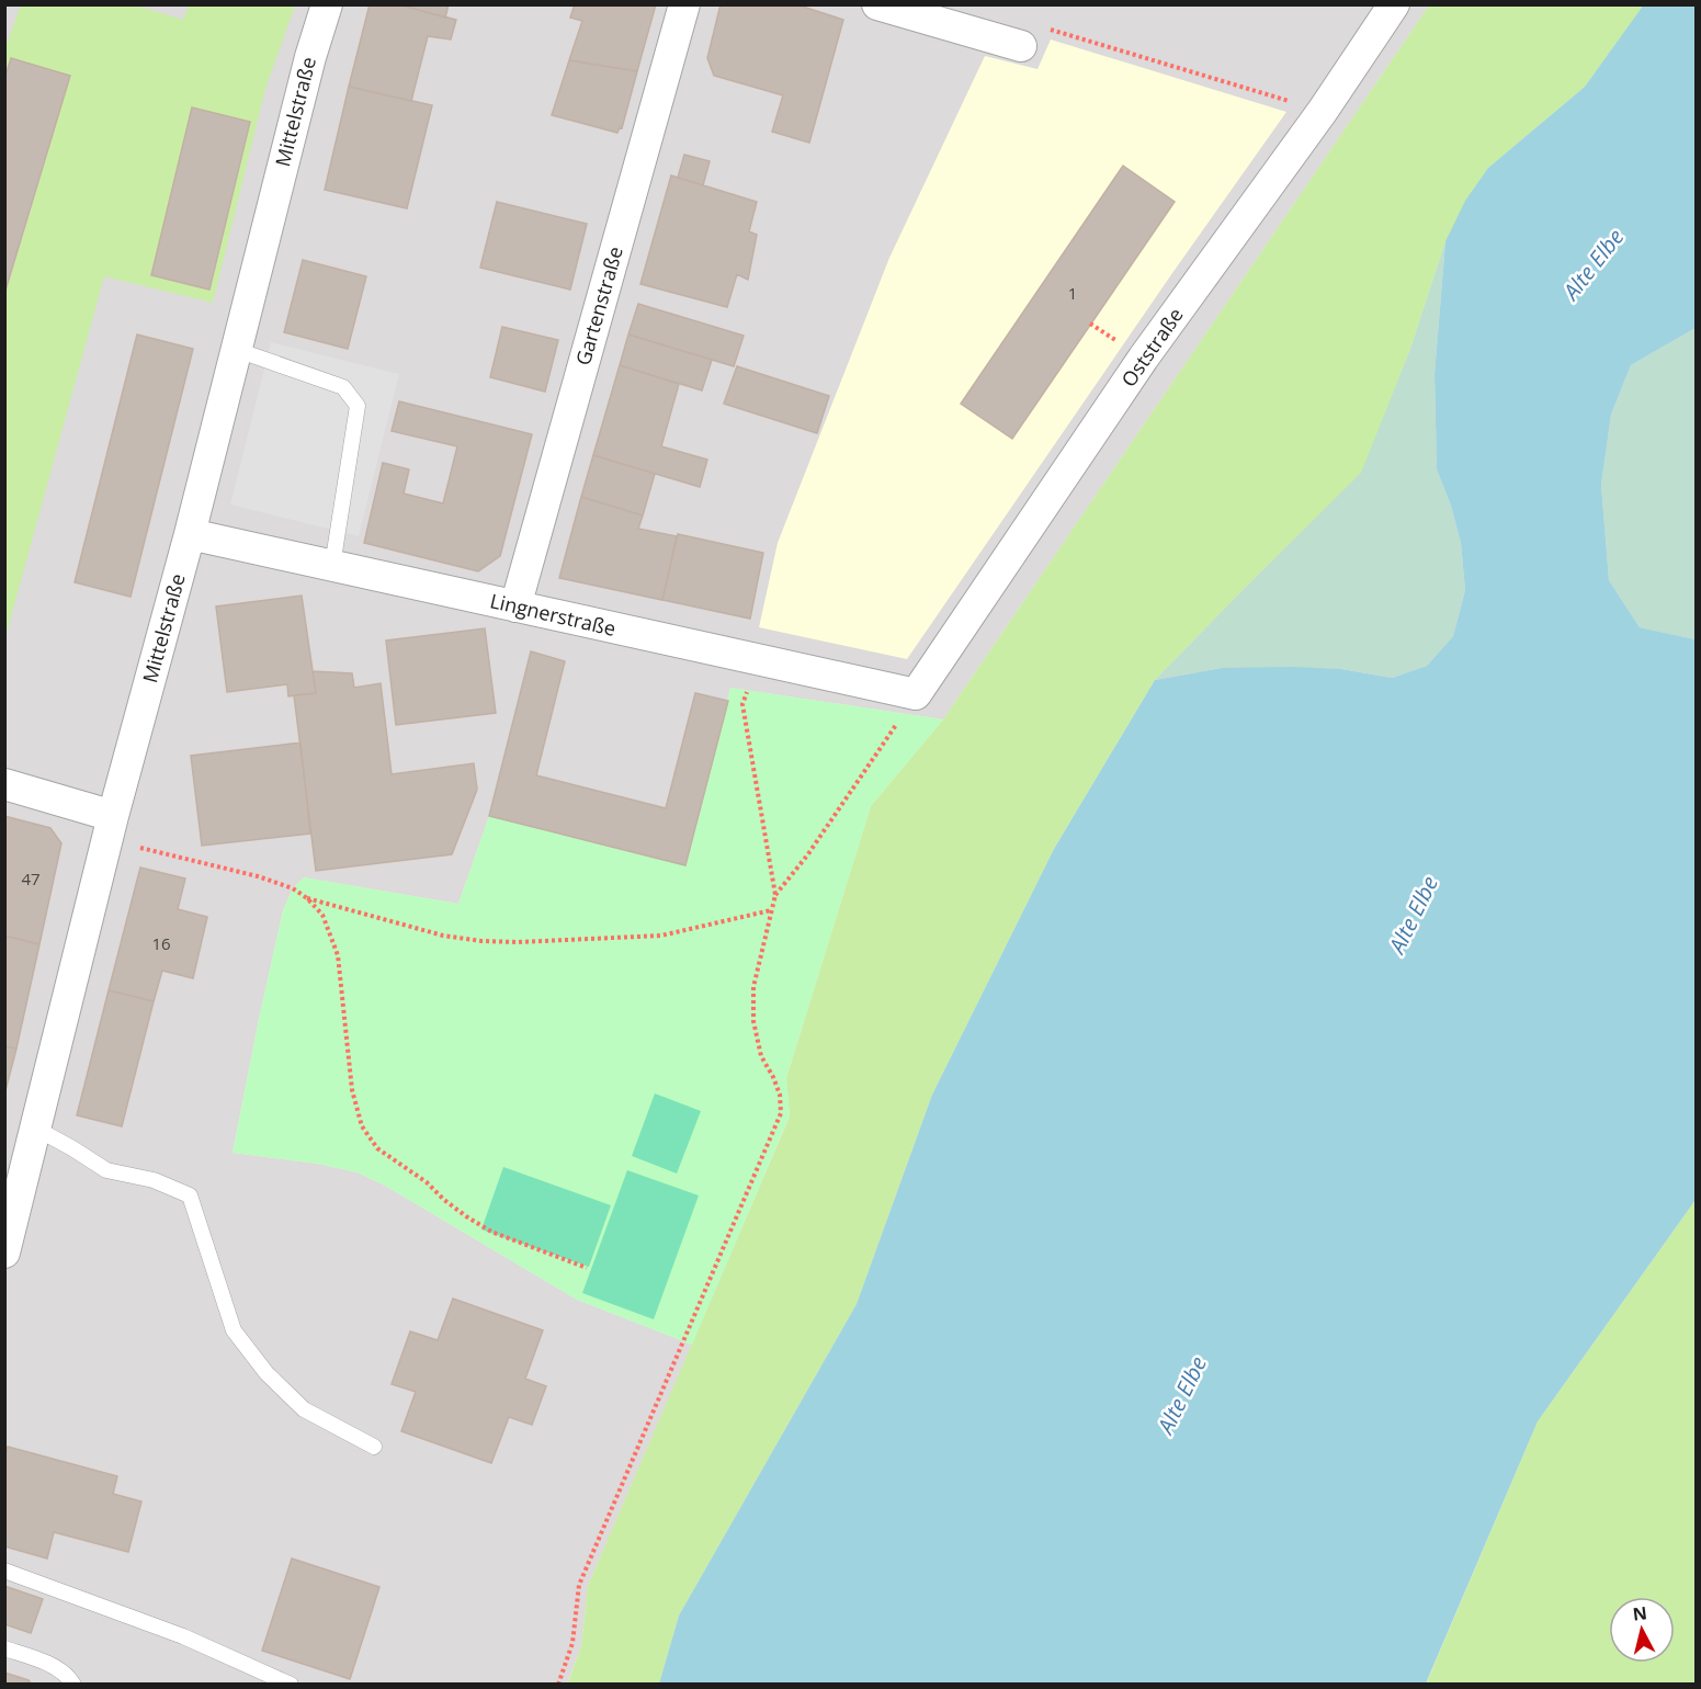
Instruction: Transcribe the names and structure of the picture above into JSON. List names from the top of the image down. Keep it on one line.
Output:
{"streets":{"street":["Mittelstraße","Gartenstraße","Oststraße","Lingnerstraße"]},"crossings":[["Mittelstraße","Lingnerstraße"],["Gartenstraße","Lingnerstraße"],["Oststraße","Lingnerstraße"]],"water":["Alte Elbe"],"house_numbers":["1","47","16"],"north":"top"}
